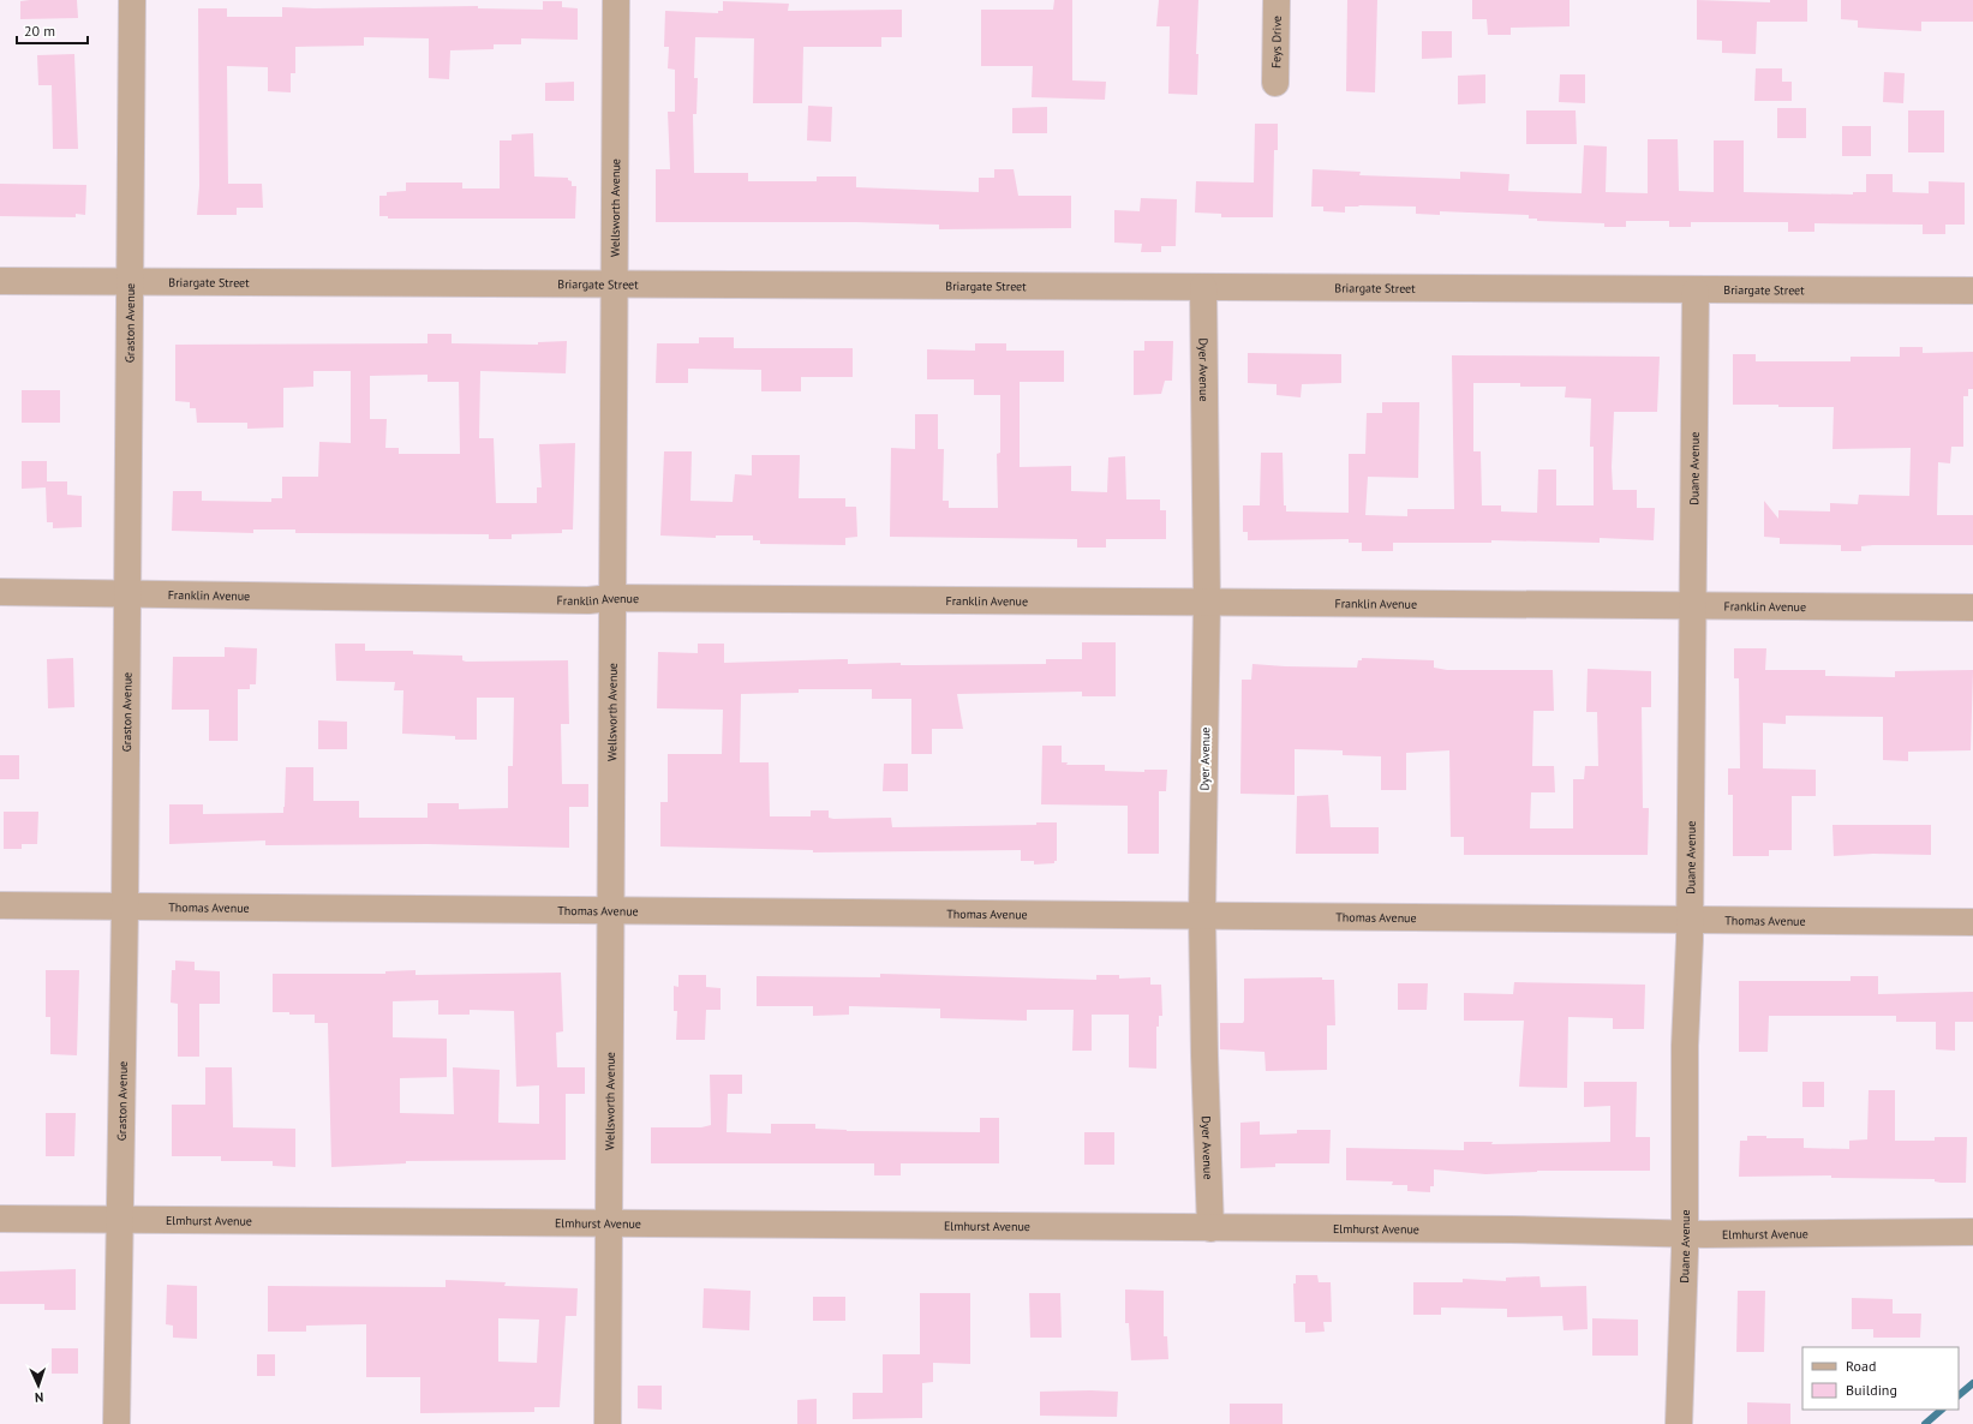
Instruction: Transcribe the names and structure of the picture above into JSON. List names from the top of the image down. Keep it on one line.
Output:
{"streets":{"street":["Feys Drive","Wellsworth Avenue","Briargate Street","Graston Avenue","Dyer Avenue","Duane Avenue","Franklin Avenue","Thomas Avenue","Elmhurst Avenue"]},"crossings":[["Wellsworth Avenue","Briargate Street"],["Wellsworth Avenue","Franklin Avenue"],["Wellsworth Avenue","Thomas Avenue"],["Wellsworth Avenue","Elmhurst Avenue"],["Briargate Street","Graston Avenue"],["Briargate Street","Dyer Avenue"],["Briargate Street","Duane Avenue"],["Graston Avenue","Franklin Avenue"],["Graston Avenue","Thomas Avenue"],["Graston Avenue","Elmhurst Avenue"],["Dyer Avenue","Franklin Avenue"],["Dyer Avenue","Thomas Avenue"],["Dyer Avenue","Elmhurst Avenue"],["Duane Avenue","Franklin Avenue"],["Duane Avenue","Thomas Avenue"],["Duane Avenue","Elmhurst Avenue"]],"legend":["Road","Building"],"scale_bar":"20 m","north":"bottom"}
